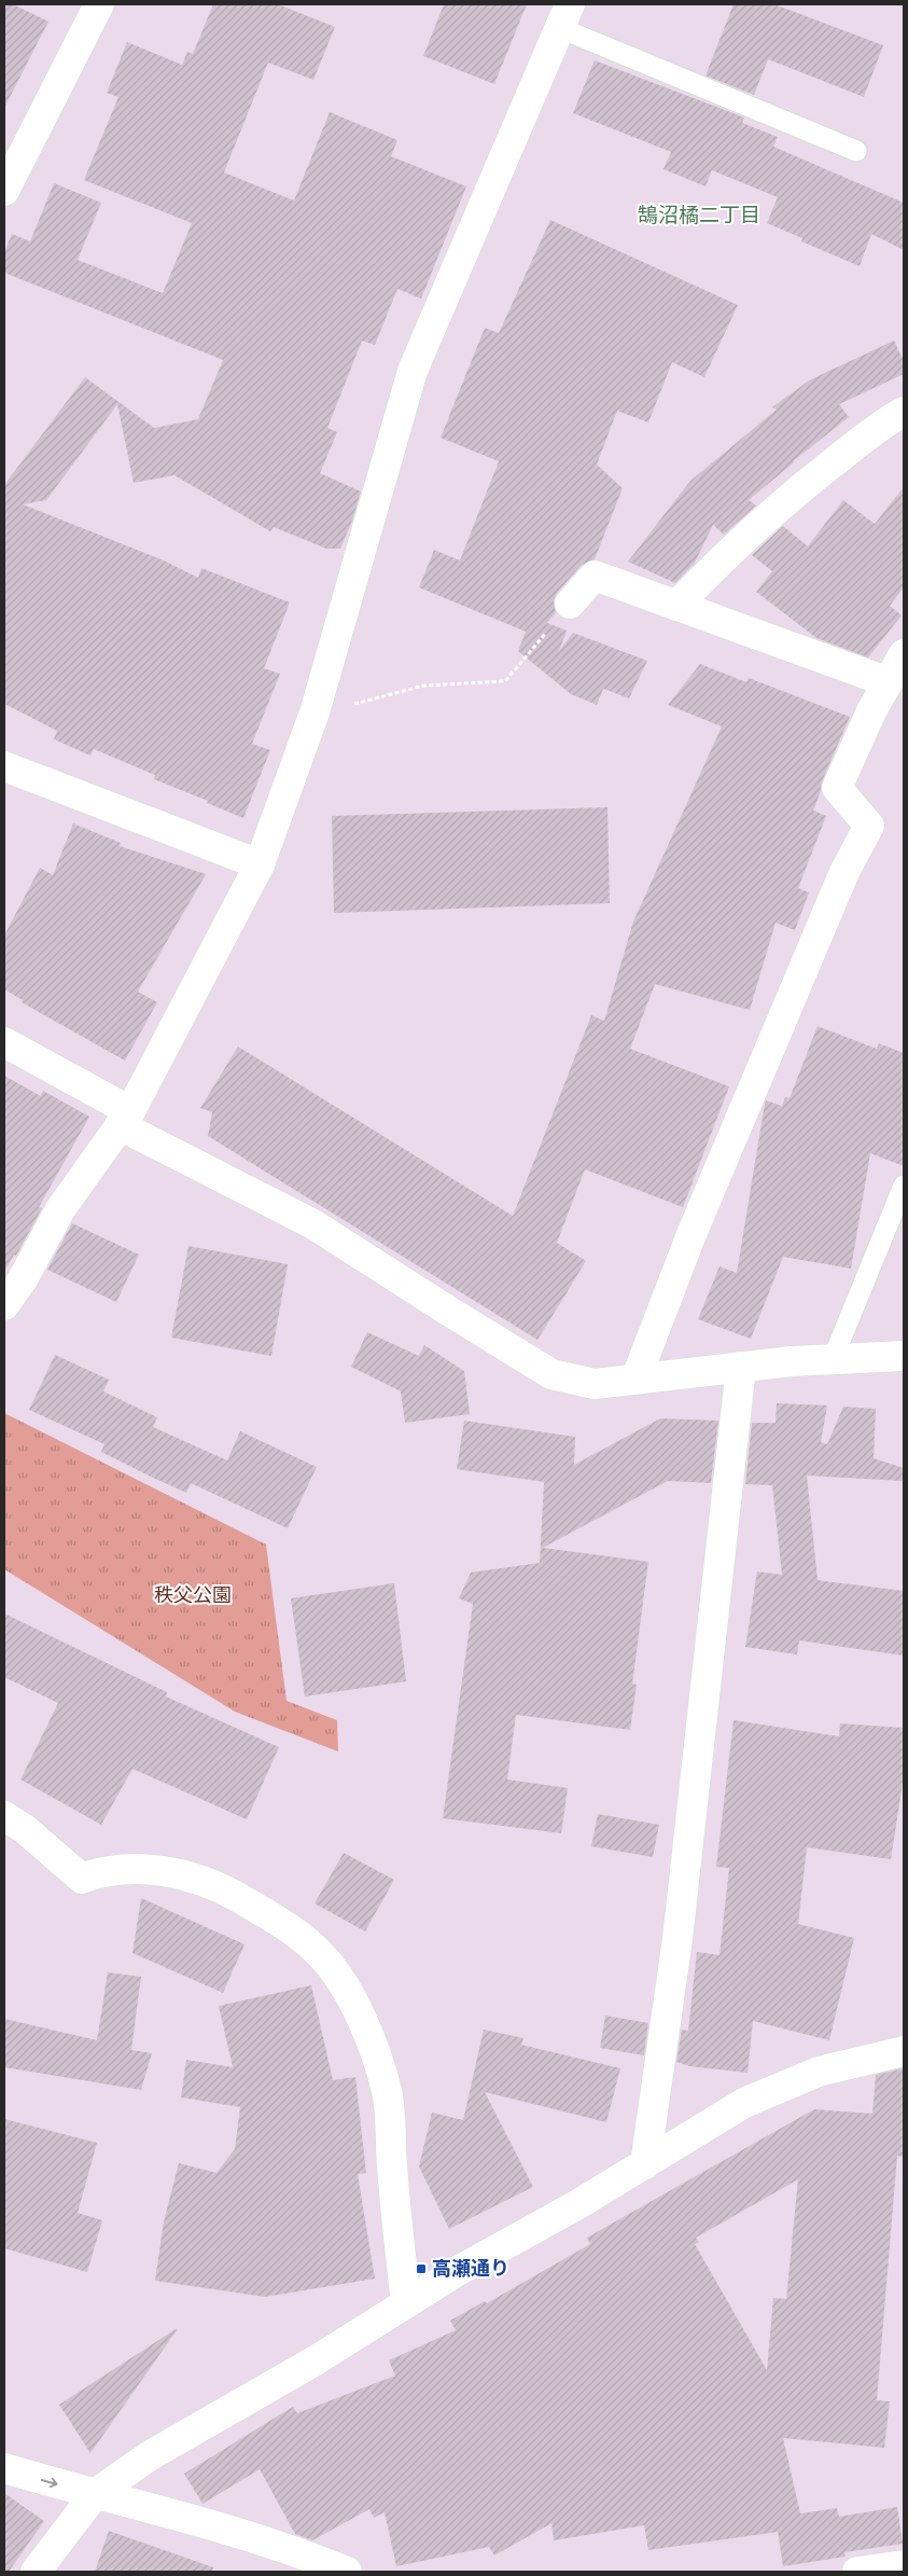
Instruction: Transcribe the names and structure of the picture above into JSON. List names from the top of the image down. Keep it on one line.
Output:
{"districts":["鵠沼橘二丁目"],"parks":["秩父公園"],"places":{"transit":["高瀬通り"]}}
